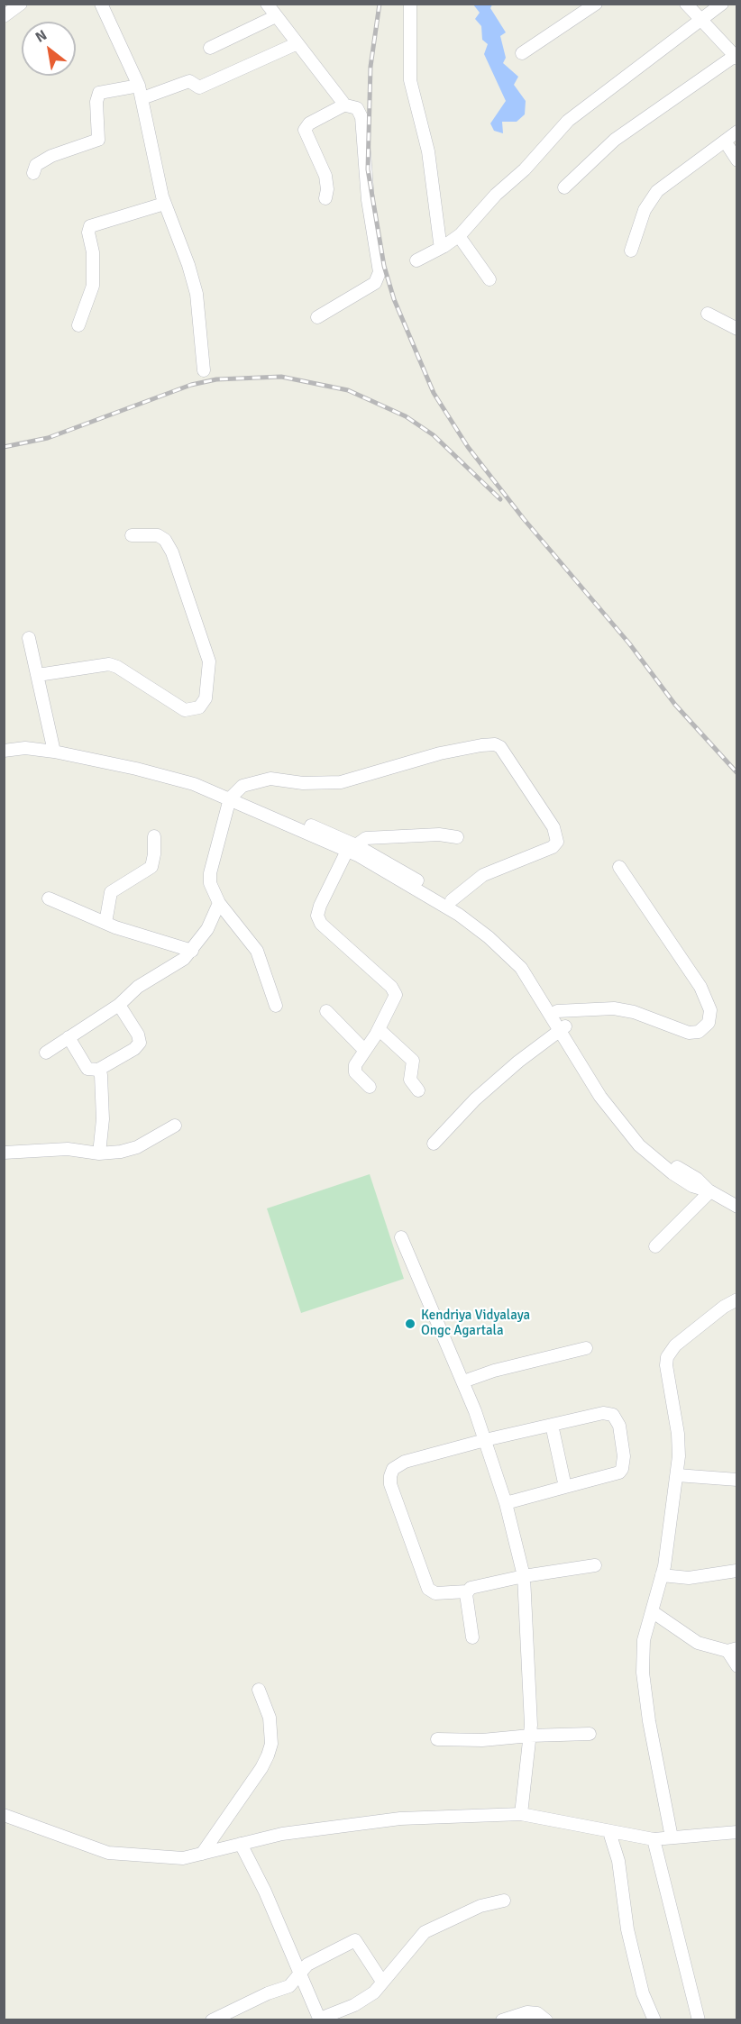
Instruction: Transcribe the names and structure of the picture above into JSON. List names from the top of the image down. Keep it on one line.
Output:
{"places":["Kendriya Vidyalaya Ongc Agartala"],"north":"top left"}
